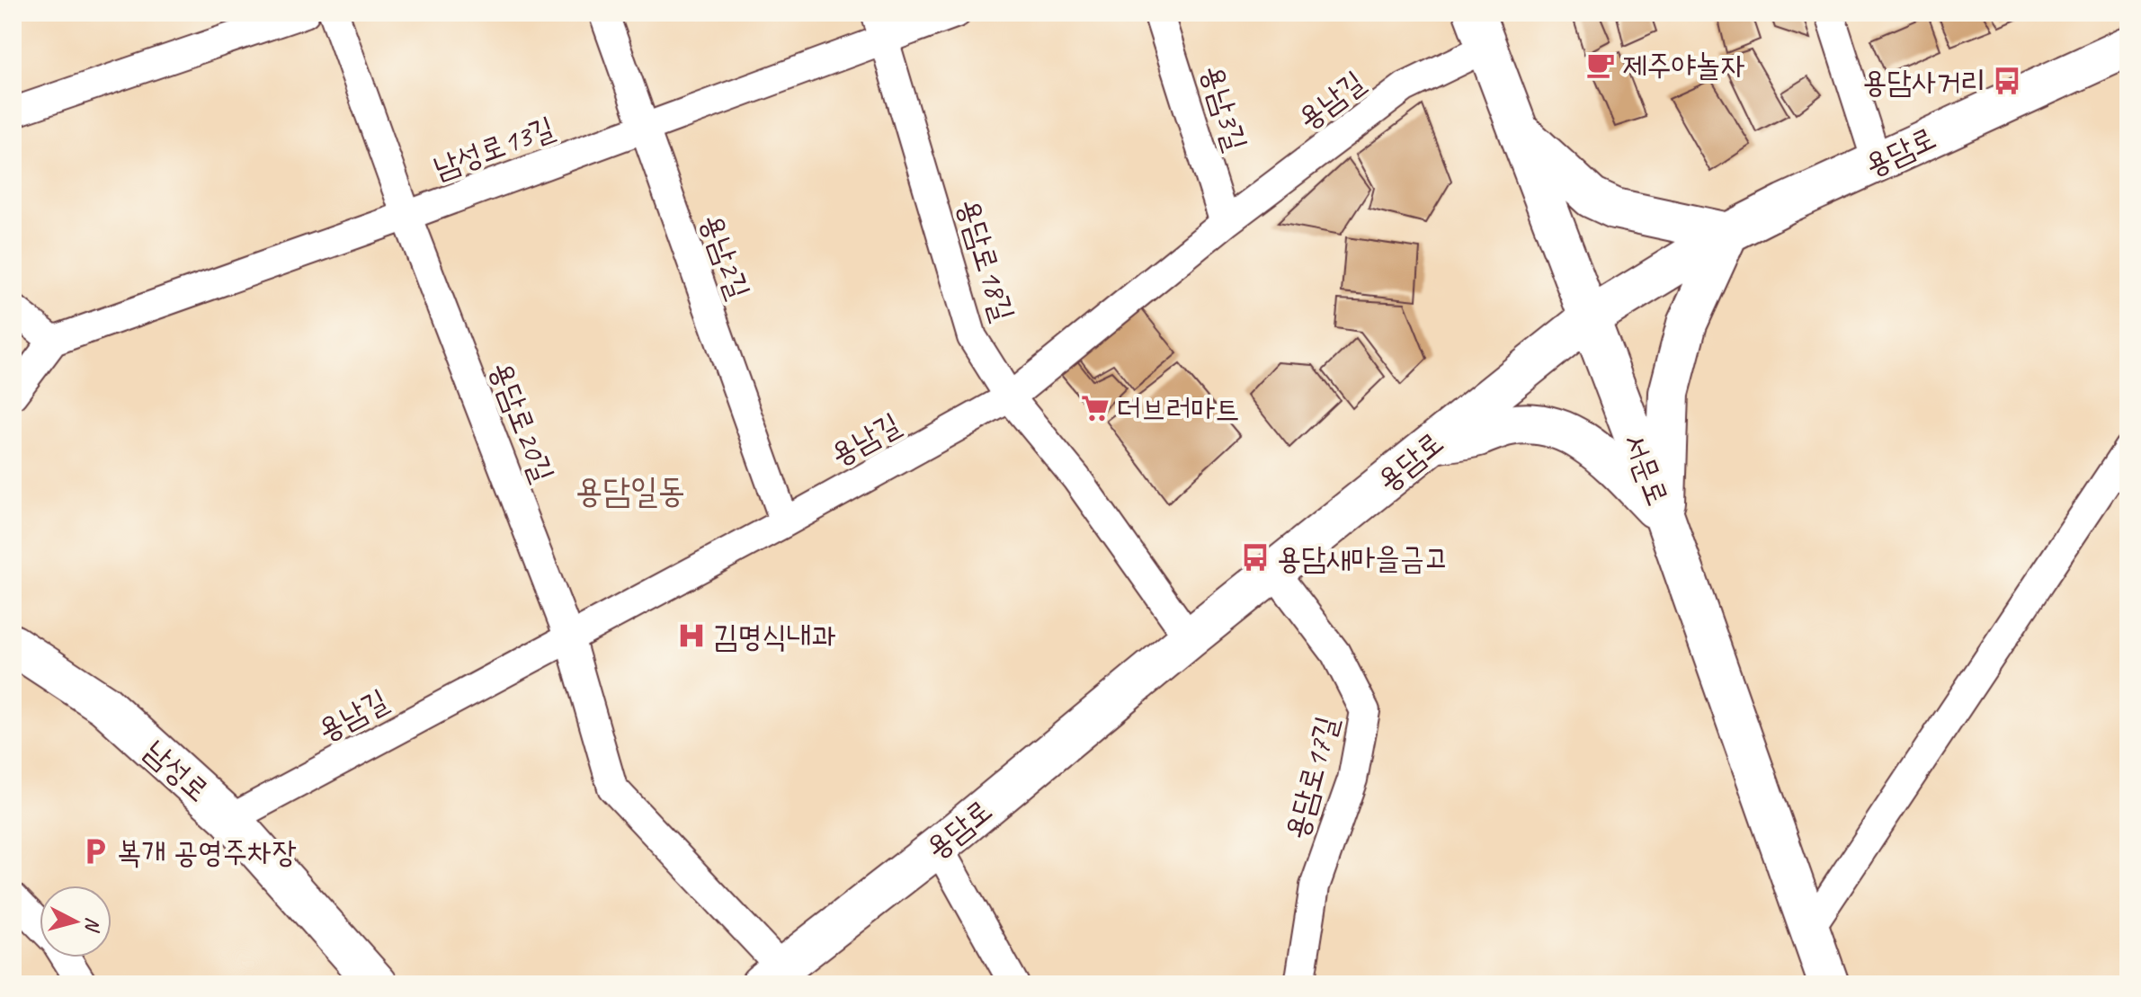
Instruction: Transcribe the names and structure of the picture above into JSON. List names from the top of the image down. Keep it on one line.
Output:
{"streets":{"main road":["용담로","서문로","남성로"],"street":["용남길","용남3길","남성로13길","용남2길","용담로18길","용담로20길","용담로17길"]},"crossings":[["용남길","용남3길"],["용남길","용남2길"],["용남길","용담로18길"],["용남길","용담로20길"],["용남길","서문로"],["용남길","남성로"],["남성로13길","용남2길"],["남성로13길","용담로18길"],["남성로13길","용담로20길"],["용담로","용담로18길"],["용담로","용담로20길"],["용담로","서문로"],["용담로","용담로17길"]],"districts":["용담일동"],"places":{"cafe":["제주야놀자"],"bus stop":["용담사거리","용담새마을금고"],"supermarket":["더브러마트"],"hospital":["김명식내과"],"parking":["복개 공영주차장"]},"north":"right"}
